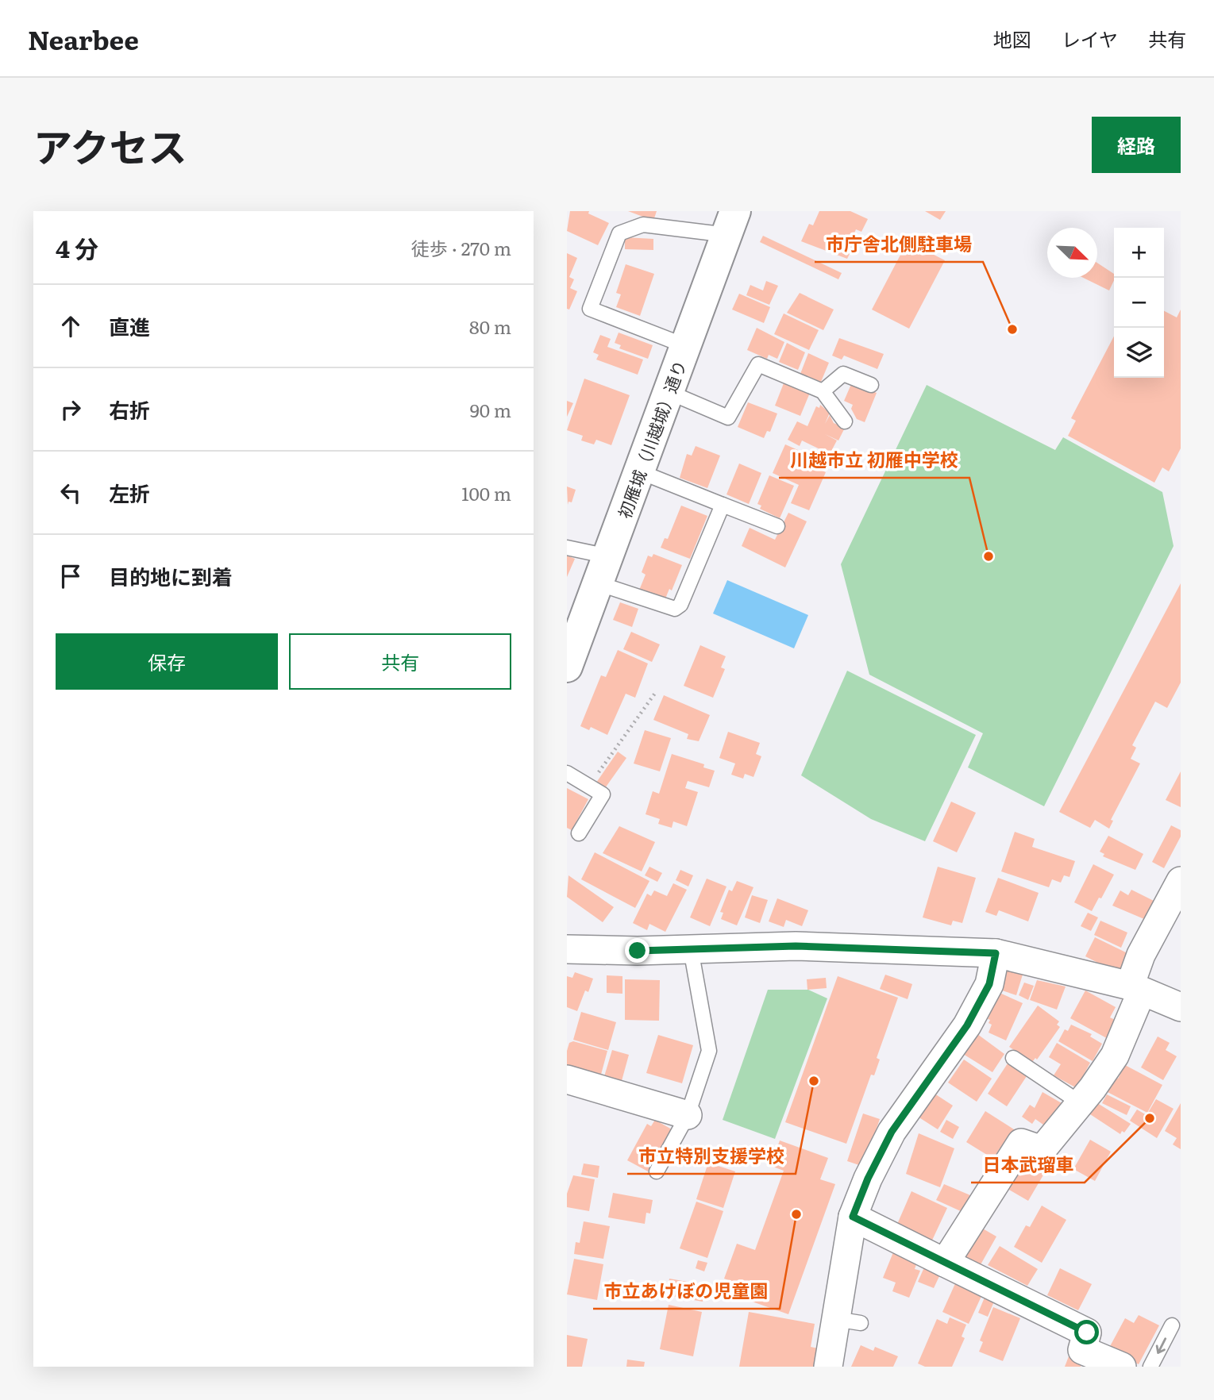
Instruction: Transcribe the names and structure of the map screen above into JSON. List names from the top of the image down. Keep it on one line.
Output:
{"streets":{"street":["初雁城（川越城）通り"]},"places":["市庁舎北側駐車場","川越市立 初雁中学校","市立特別支援学校","日本武瑠車","市立あけぼの児童園"],"north":"bottom right","page":{"header":"Nearbee","nav":["地図","レイヤ","共有"],"title":"アクセス","buttons":["経路",["保存","共有"]],"heading":["4 分","徒歩 · 270 m"],"map_buttons":["+","−"],"list":[["直進","80 m"],["右折","90 m"],["左折","100 m"],"目的地に到着"]}}
